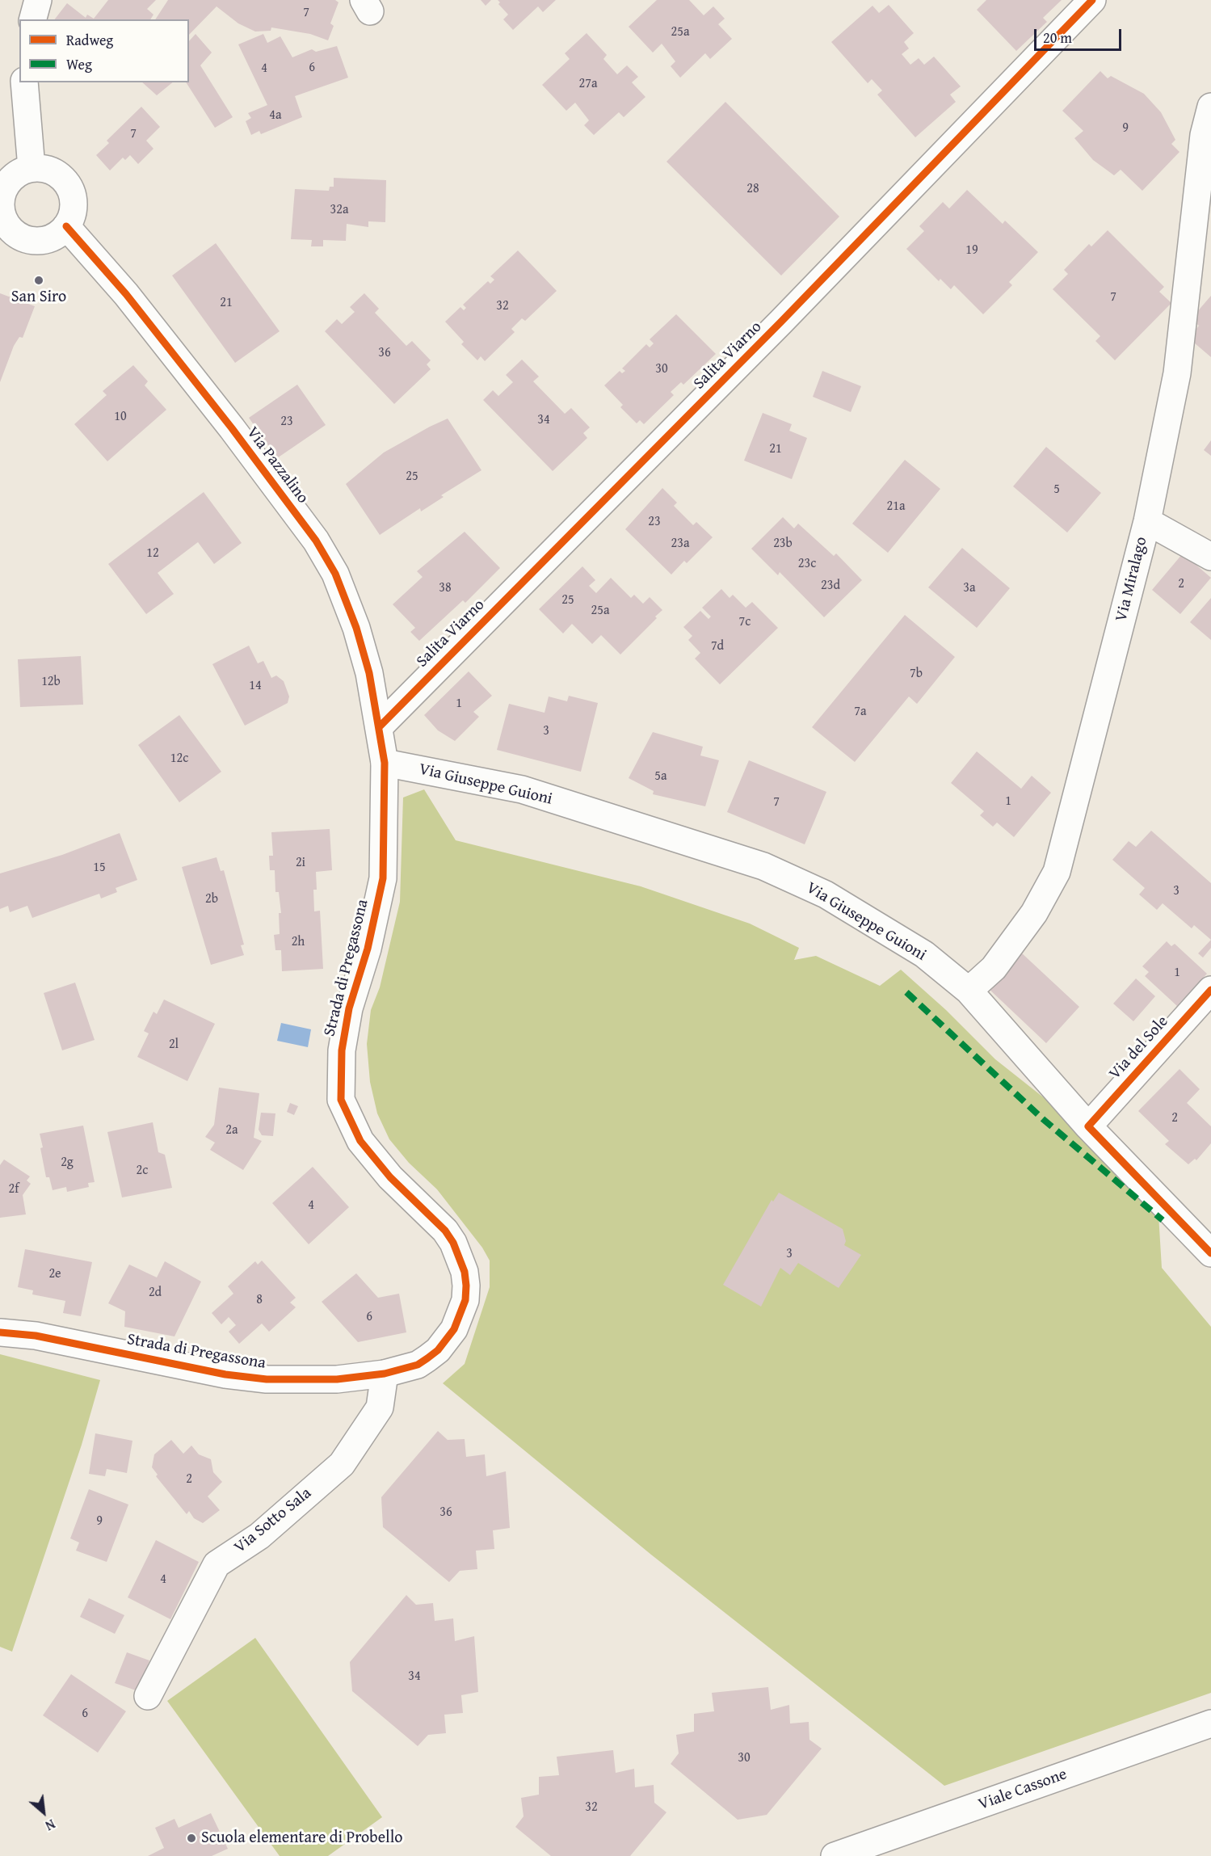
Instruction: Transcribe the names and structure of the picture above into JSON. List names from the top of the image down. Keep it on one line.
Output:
{"streets":{"street":["Salita Viarno","Via Pazzalino","Via Miralago","Via Giuseppe Guioni","Strada di Pregassona","Via del Sole","Via Sotto Sala","Viale Cassone"]},"crossings":[["Salita Viarno","Via Pazzalino"],["Via Pazzalino","Via Giuseppe Guioni"],["Via Pazzalino","Strada di Pregassona"],["Via Miralago","Via Giuseppe Guioni"],["Via Giuseppe Guioni","Strada di Pregassona"],["Via Giuseppe Guioni","Via del Sole"],["Strada di Pregassona","Via Sotto Sala"]],"places":["San Siro","Scuola elementare di Probello"],"house_numbers":["7","25a","6","4","27a","4a","9","7","28","32a","19","7","21","32","36","30","10","34","23","21","25","5","21a","23","23a","23b","12","23c","2","23d","38","3a","25","25a","7c","7d","7b","12b","14","1","7a","3","12c","5a","1","7","2i","15","3","2b","2h","1","2l","2","2a","2g","2c","2f","4","3","2e","2d","8","6","2","36","9","4","34","6","30","32"],"legend":["Radweg","Weg"],"scale_bar":"20 m","north":"bottom right"}
